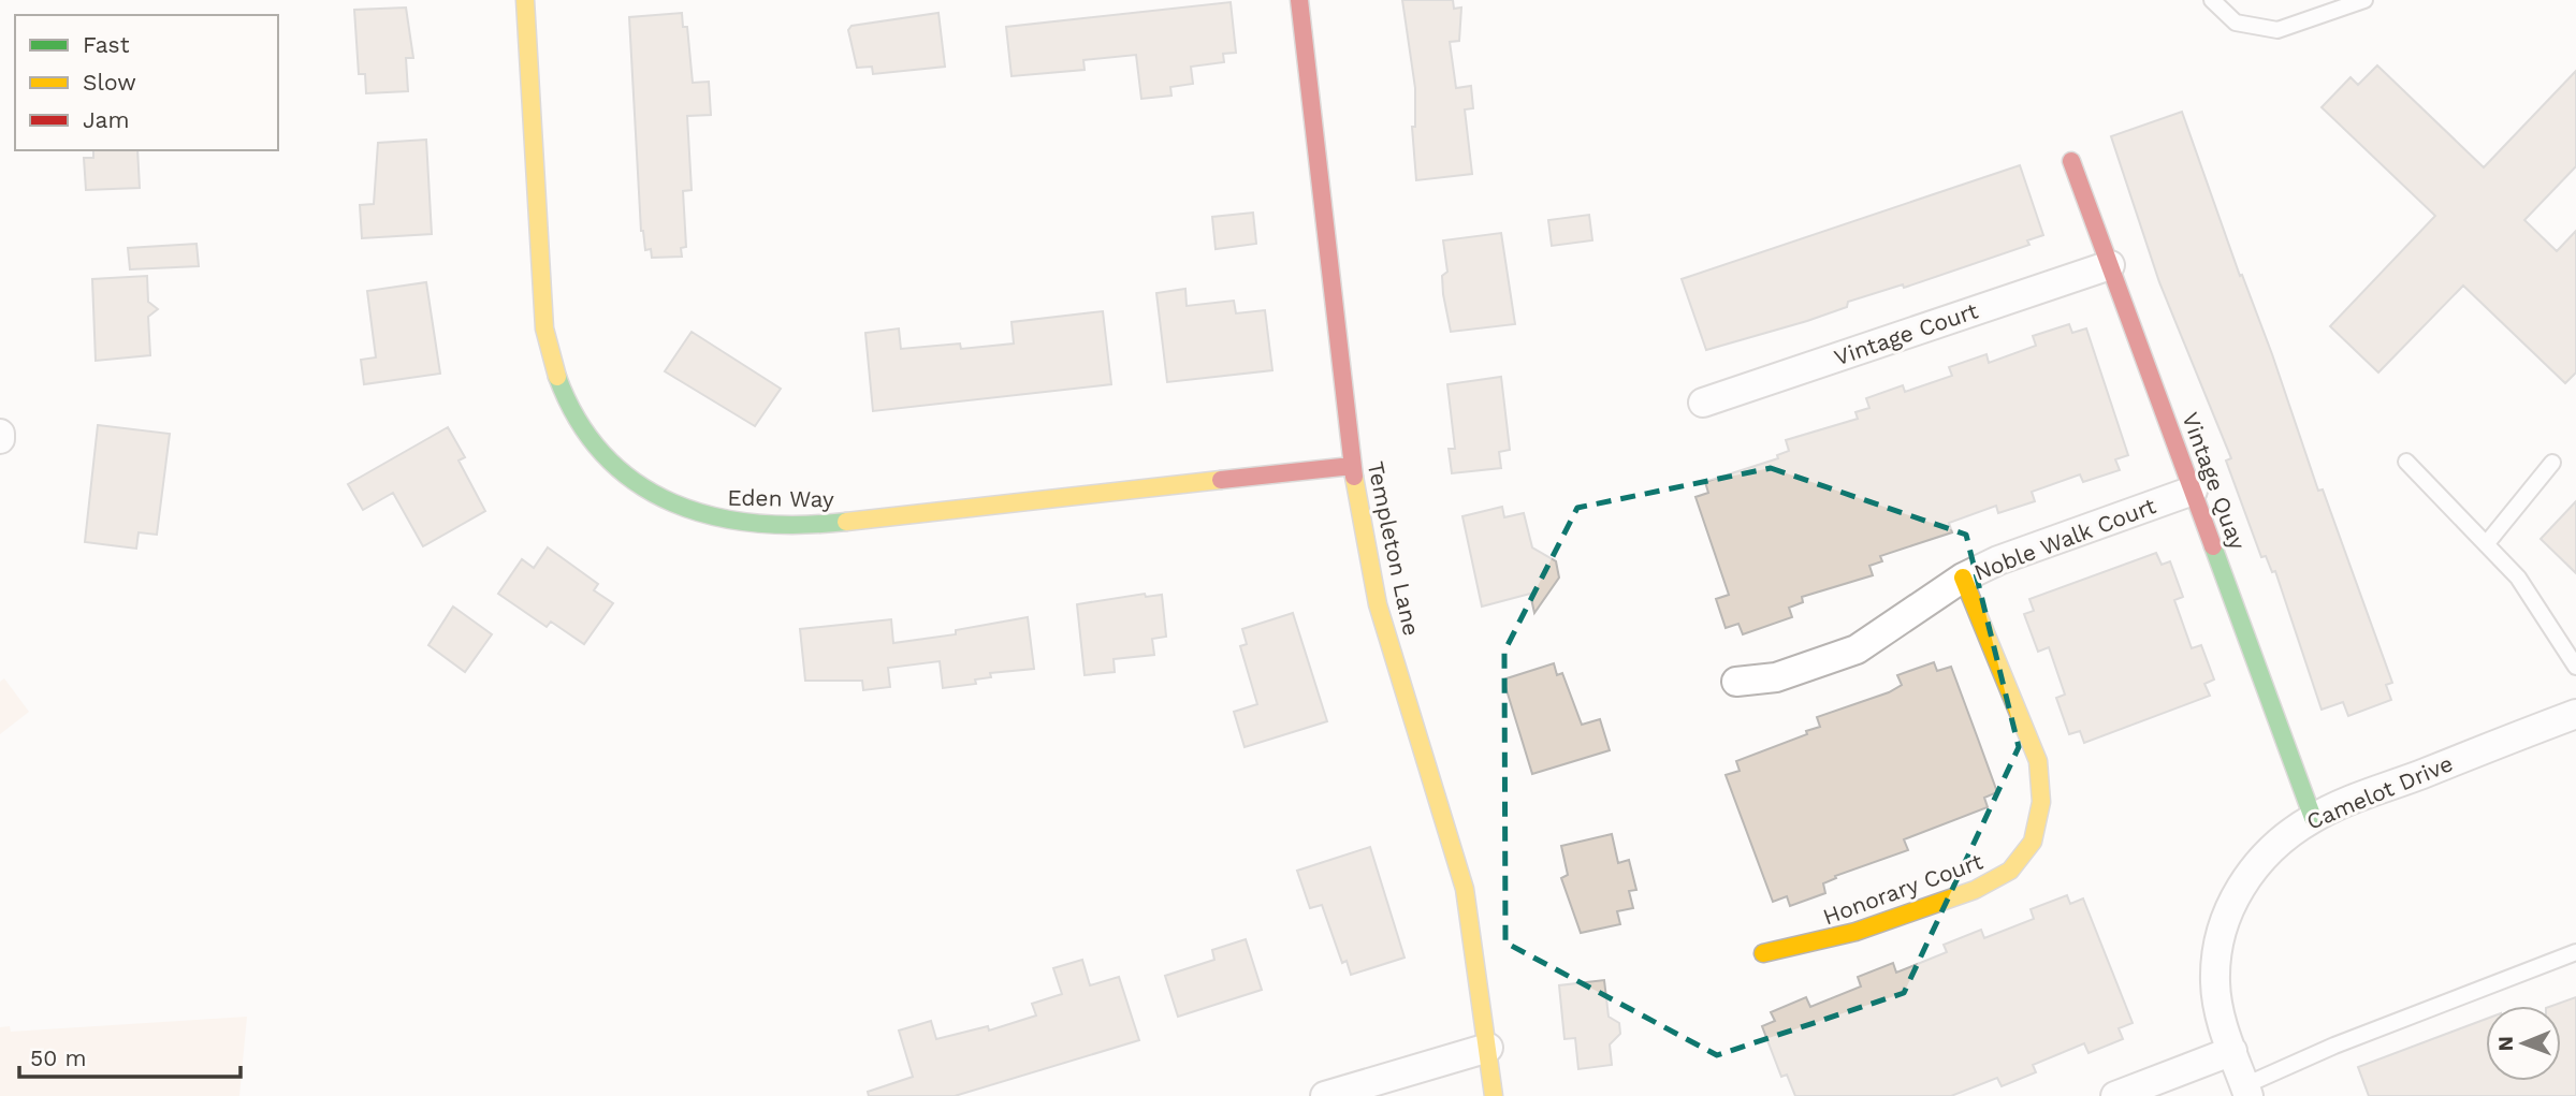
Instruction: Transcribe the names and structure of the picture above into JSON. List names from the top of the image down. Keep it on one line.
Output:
{"streets":{"street":["Vintage Court","Vintage Quay","Eden Way","Noble Walk Court","Templeton Lane","Camelot Drive","Honorary Court"]},"crossings":[["Vintage Court","Vintage Quay"],["Vintage Quay","Noble Walk Court"],["Vintage Quay","Camelot Drive"],["Eden Way","Templeton Lane"],["Noble Walk Court","Honorary Court"]],"legend":["Fast","Slow","Jam"],"scale_bar":"50 m","north":"left"}
